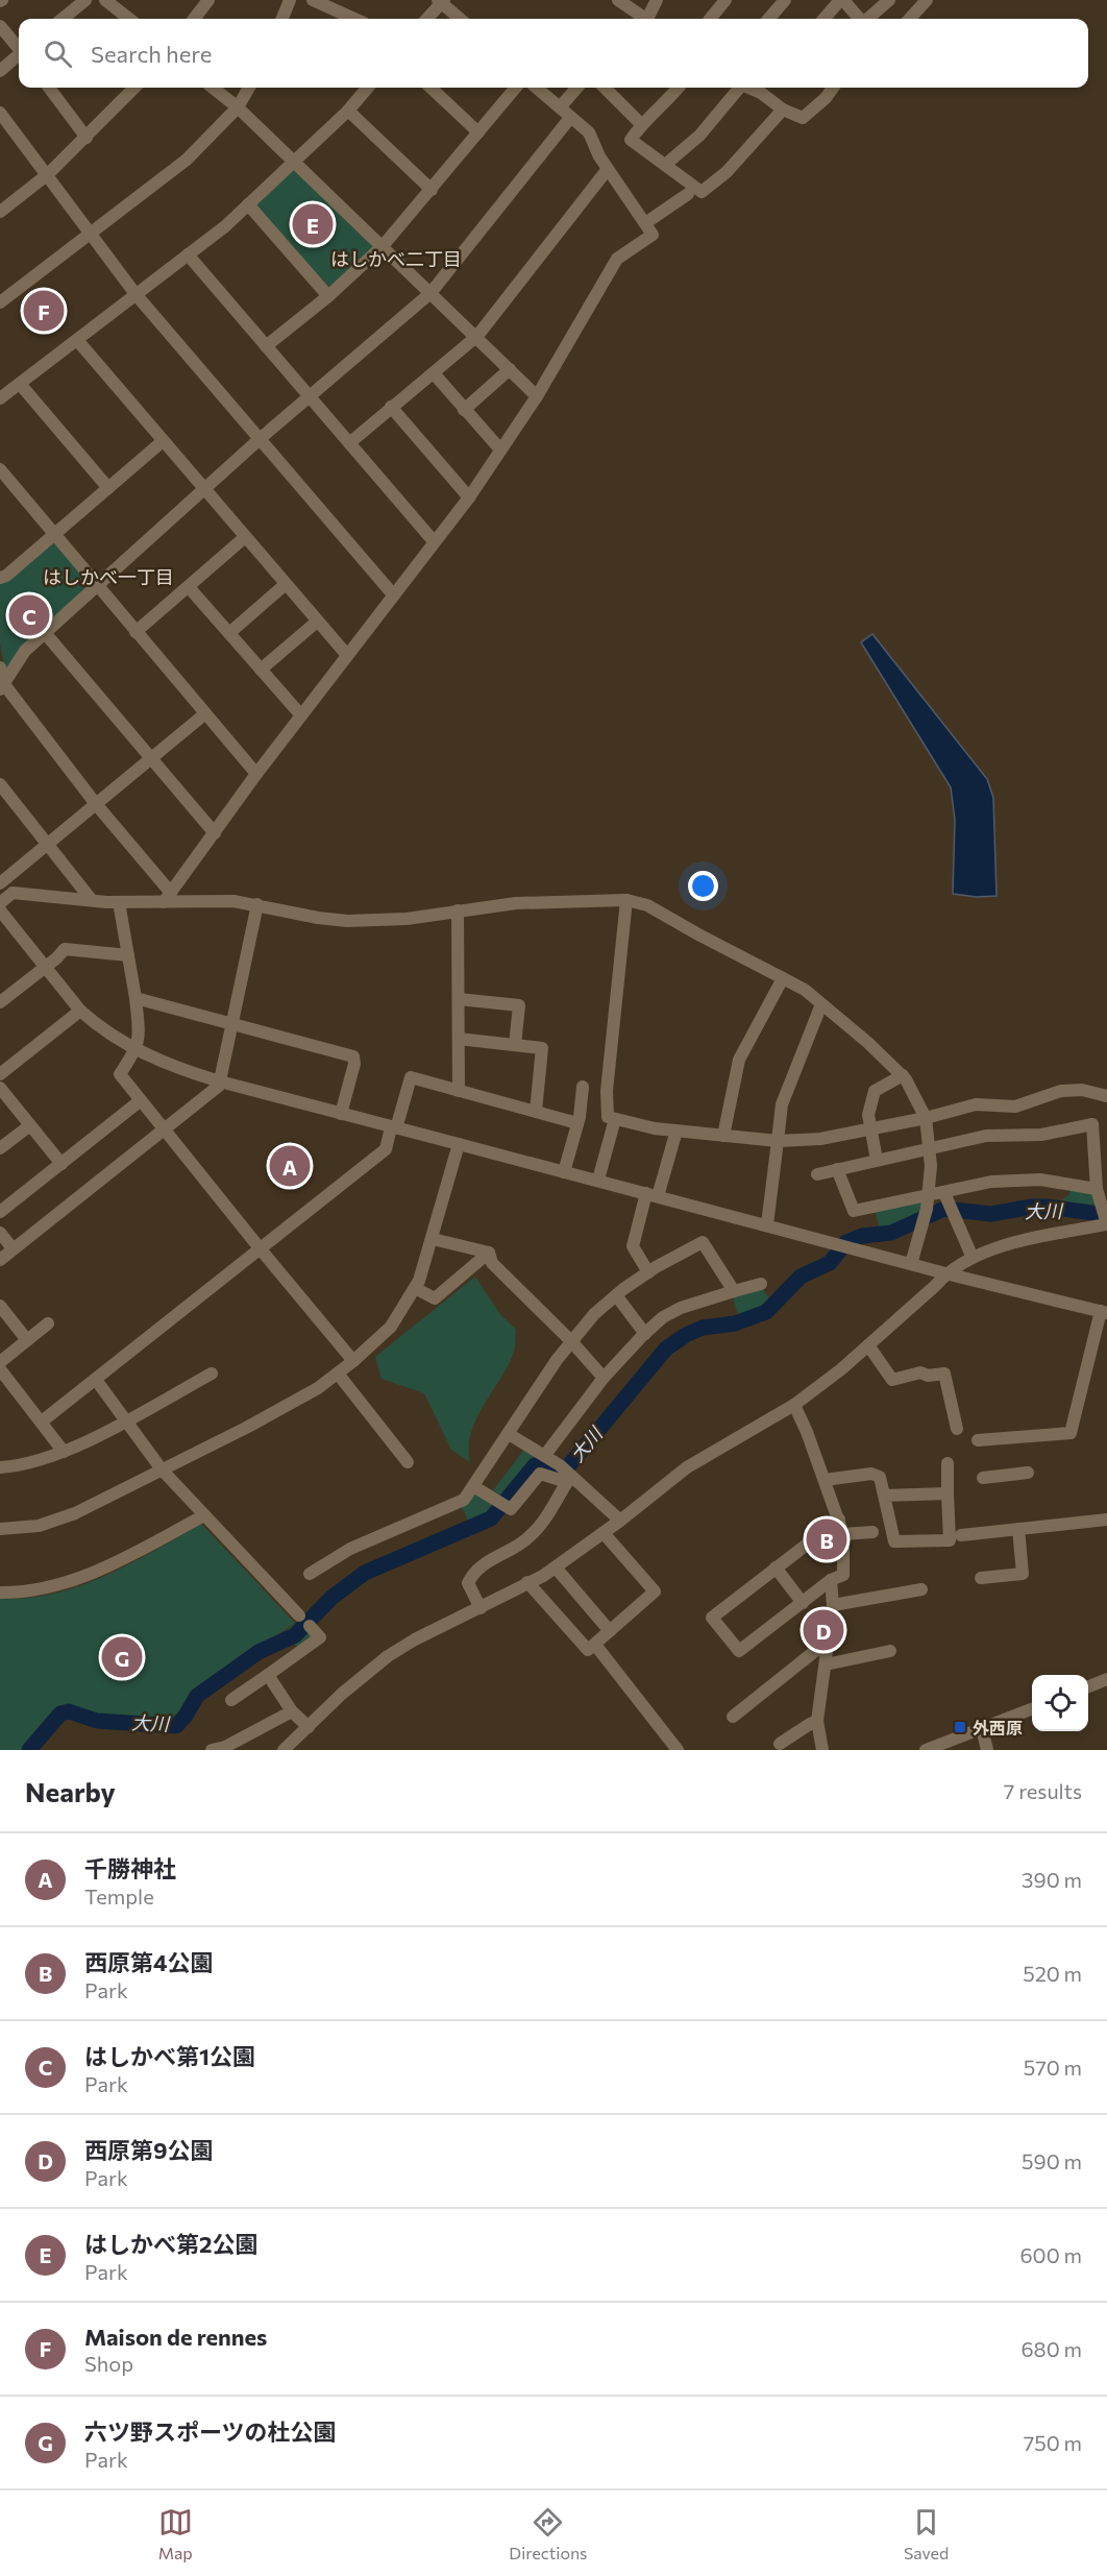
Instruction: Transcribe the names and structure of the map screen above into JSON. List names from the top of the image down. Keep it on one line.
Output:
{"districts":["はしかべ二丁目","はしかべ一丁目"],"water":["大川"],"places":{"transit":["外西原"]},"page":{"search":"Search here","pins":["E","F","C","A","B","D","G"],"heading":["Nearby","7 results"],"list":[{"mark":"A","name":"千勝神社","note":"Temple","value":"390 m"},{"mark":"B","name":"西原第4公園","note":"Park","value":"520 m"},{"mark":"C","name":"はしかべ第1公園","note":"Park","value":"570 m"},{"mark":"D","name":"西原第9公園","note":"Park","value":"590 m"},{"mark":"E","name":"はしかべ第2公園","note":"Park","value":"600 m"},{"mark":"F","name":"Maison de rennes","note":"Shop","value":"680 m"},{"mark":"G","name":"六ツ野スポーツの杜公園","note":"Park","value":"750 m"}],"nav":["Map","Directions","Saved"]}}
